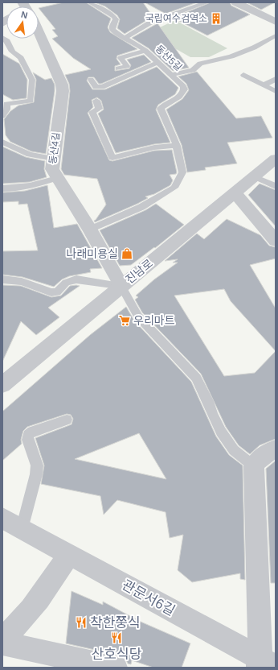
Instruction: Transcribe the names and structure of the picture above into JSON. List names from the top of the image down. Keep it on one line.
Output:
{"streets":{"street":["동산4길","진남로","관문서6길"],"lane":["동산5길"]},"crossings":[["동산5길","동산4길"],["동산4길","진남로"]],"places":{"building":["국립여수검역소"],"shop":["나래미용실"],"supermarket":["우리마트"],"restaurant":["착한쭝식","산호식당"]},"north":"top"}
